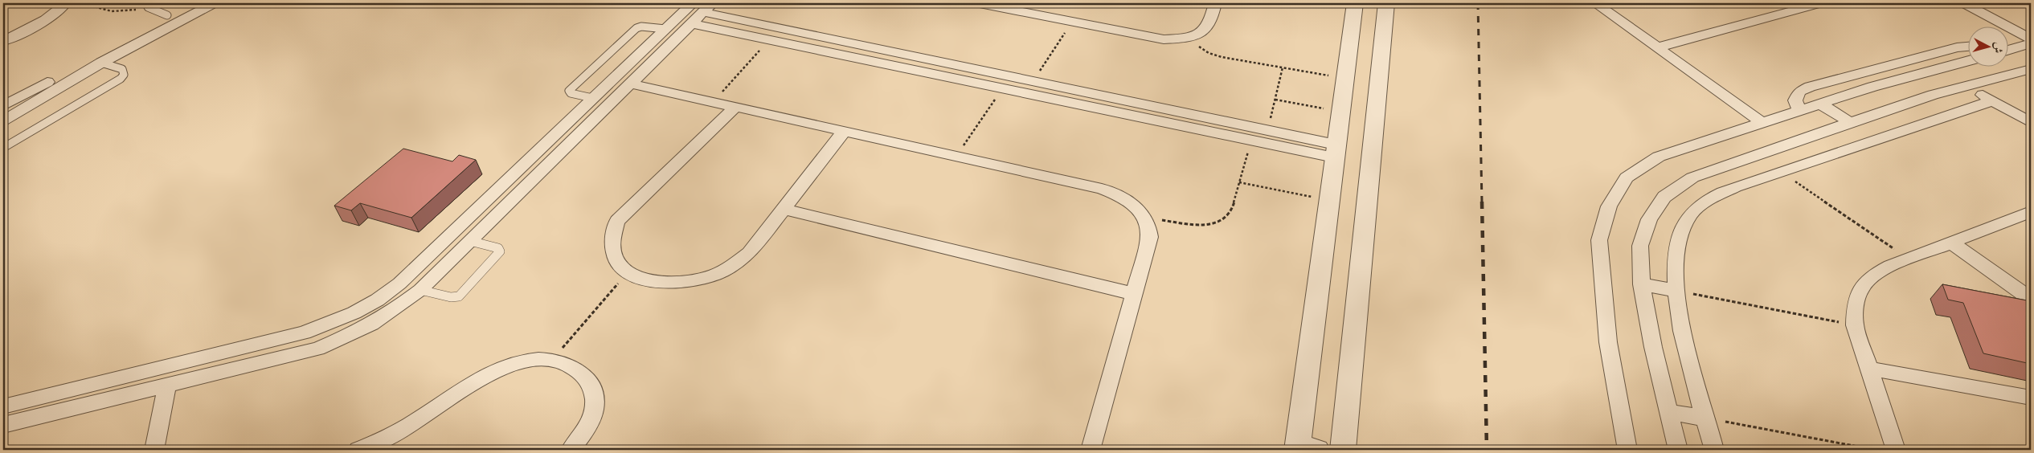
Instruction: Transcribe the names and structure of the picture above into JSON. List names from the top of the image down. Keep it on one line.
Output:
{"north":"right"}
